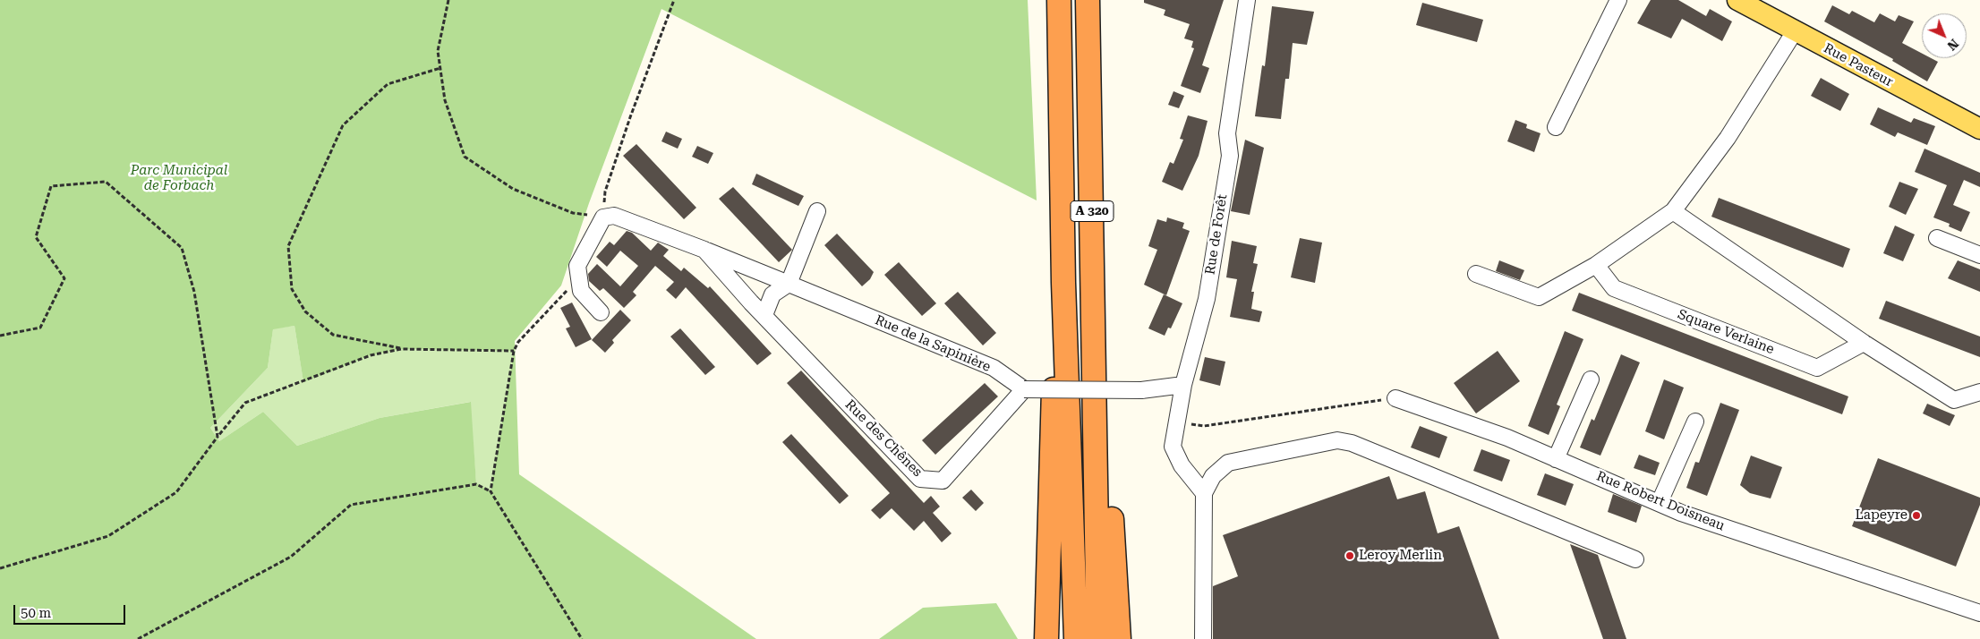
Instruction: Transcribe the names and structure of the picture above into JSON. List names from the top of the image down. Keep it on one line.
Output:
{"streets":{"highway":["A 320"],"main road":["Rue Pasteur"],"street":["Rue de Forêt","Square Verlaine","Rue de la Sapinière","Rue des Chênes","Rue Robert Doisneau"]},"crossings":[["Rue de la Sapinière","Rue des Chênes"]],"parks":["Parc Municipal de Forbach"],"places":["Lapeyre","Leroy Merlin"],"scale_bar":"50 m","north":"bottom right"}
